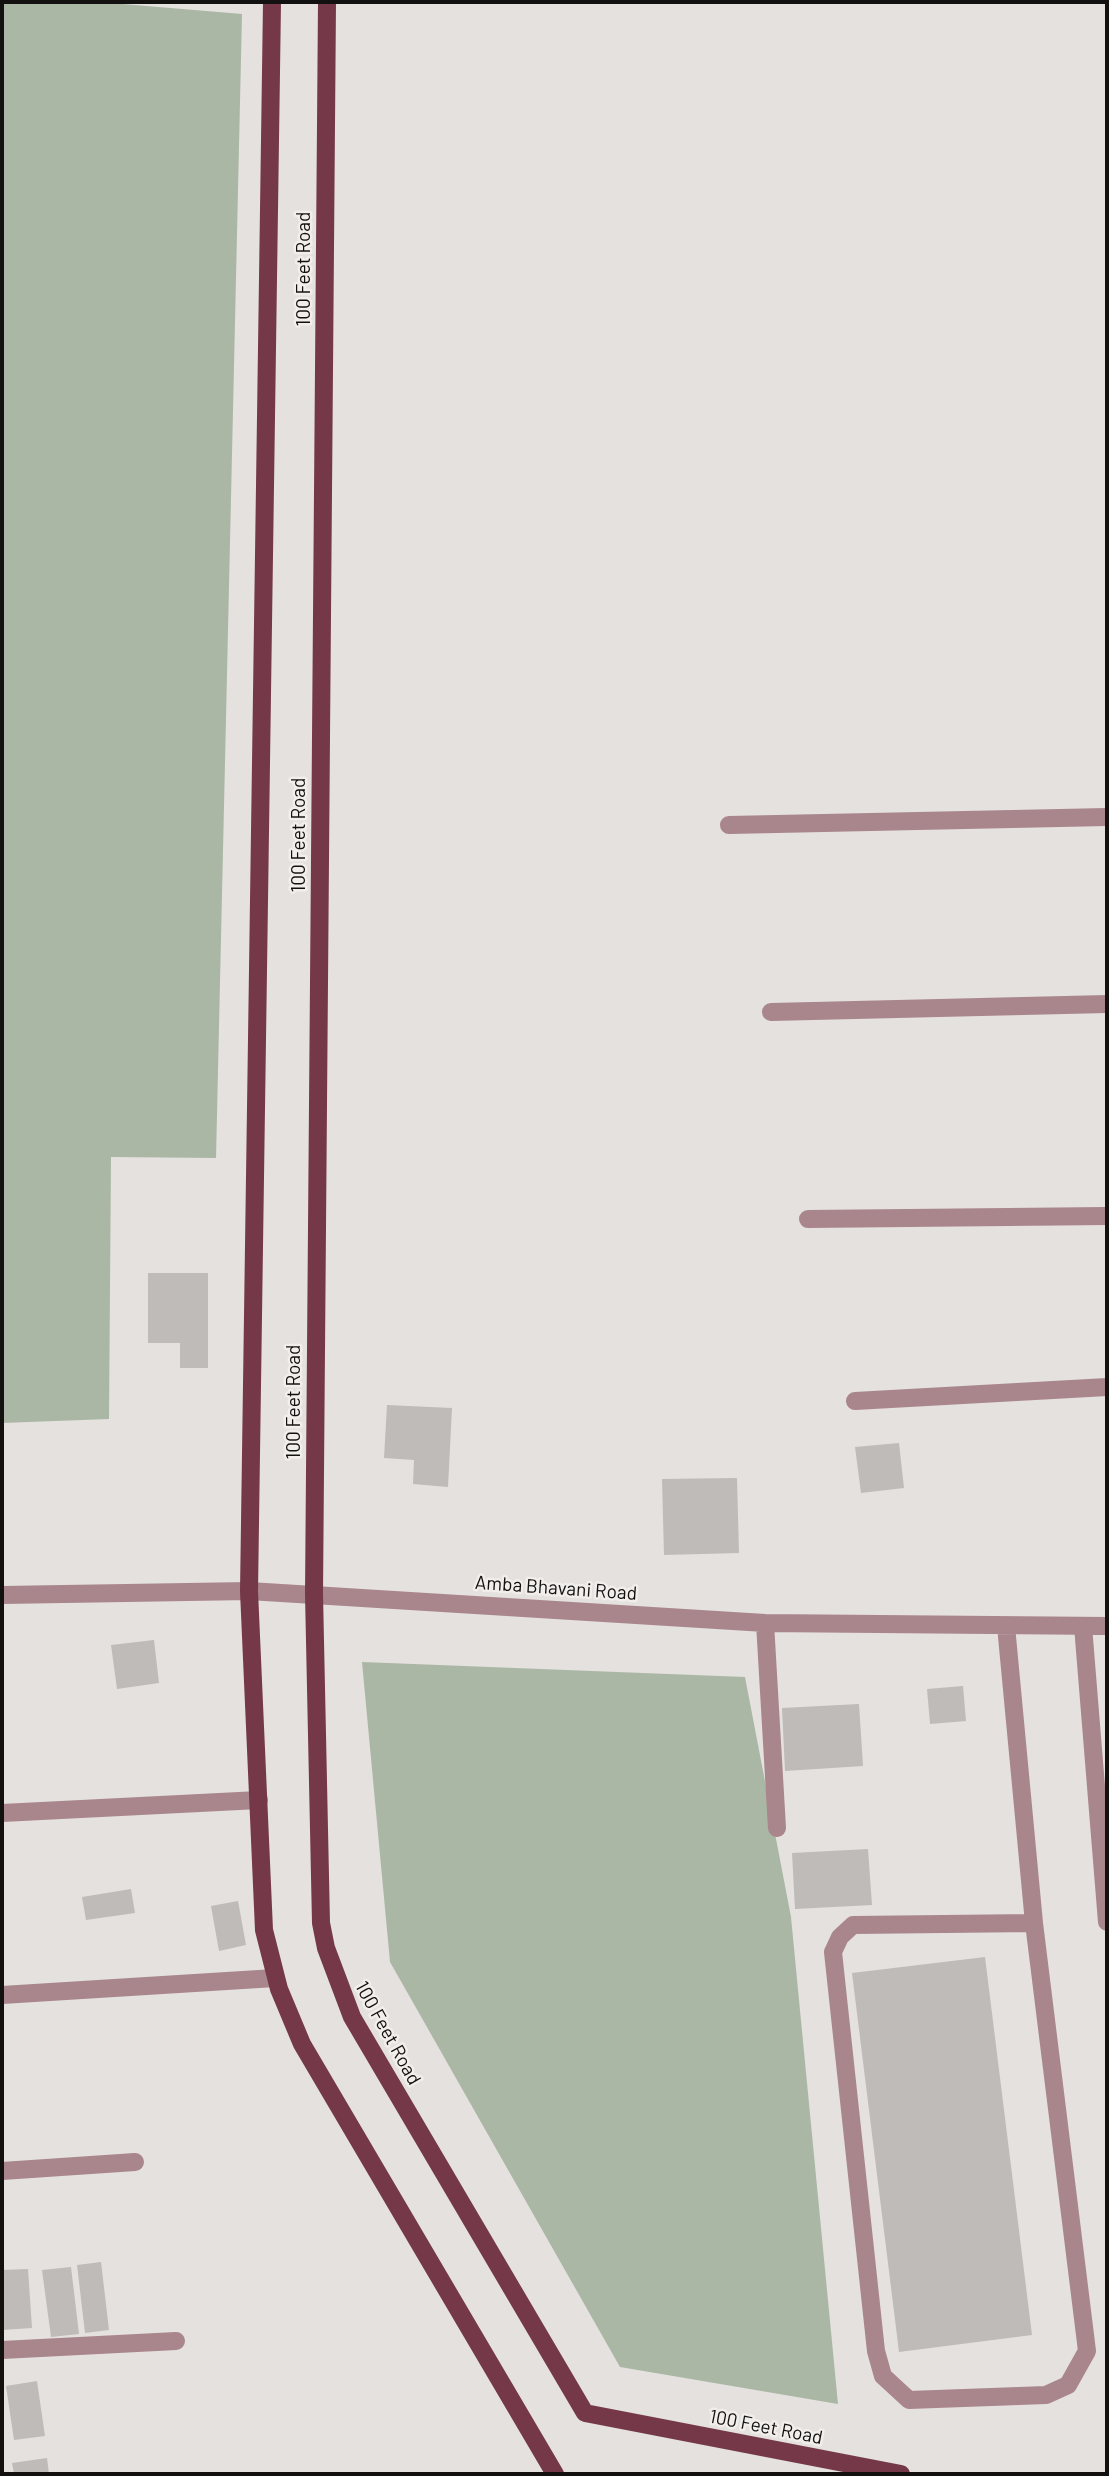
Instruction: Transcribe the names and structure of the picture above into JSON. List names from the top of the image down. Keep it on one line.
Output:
{"streets":{"main road":["100 Feet Road"],"street":["Amba Bhavani Road"]},"crossings":[["100 Feet Road","Amba Bhavani Road"]]}
